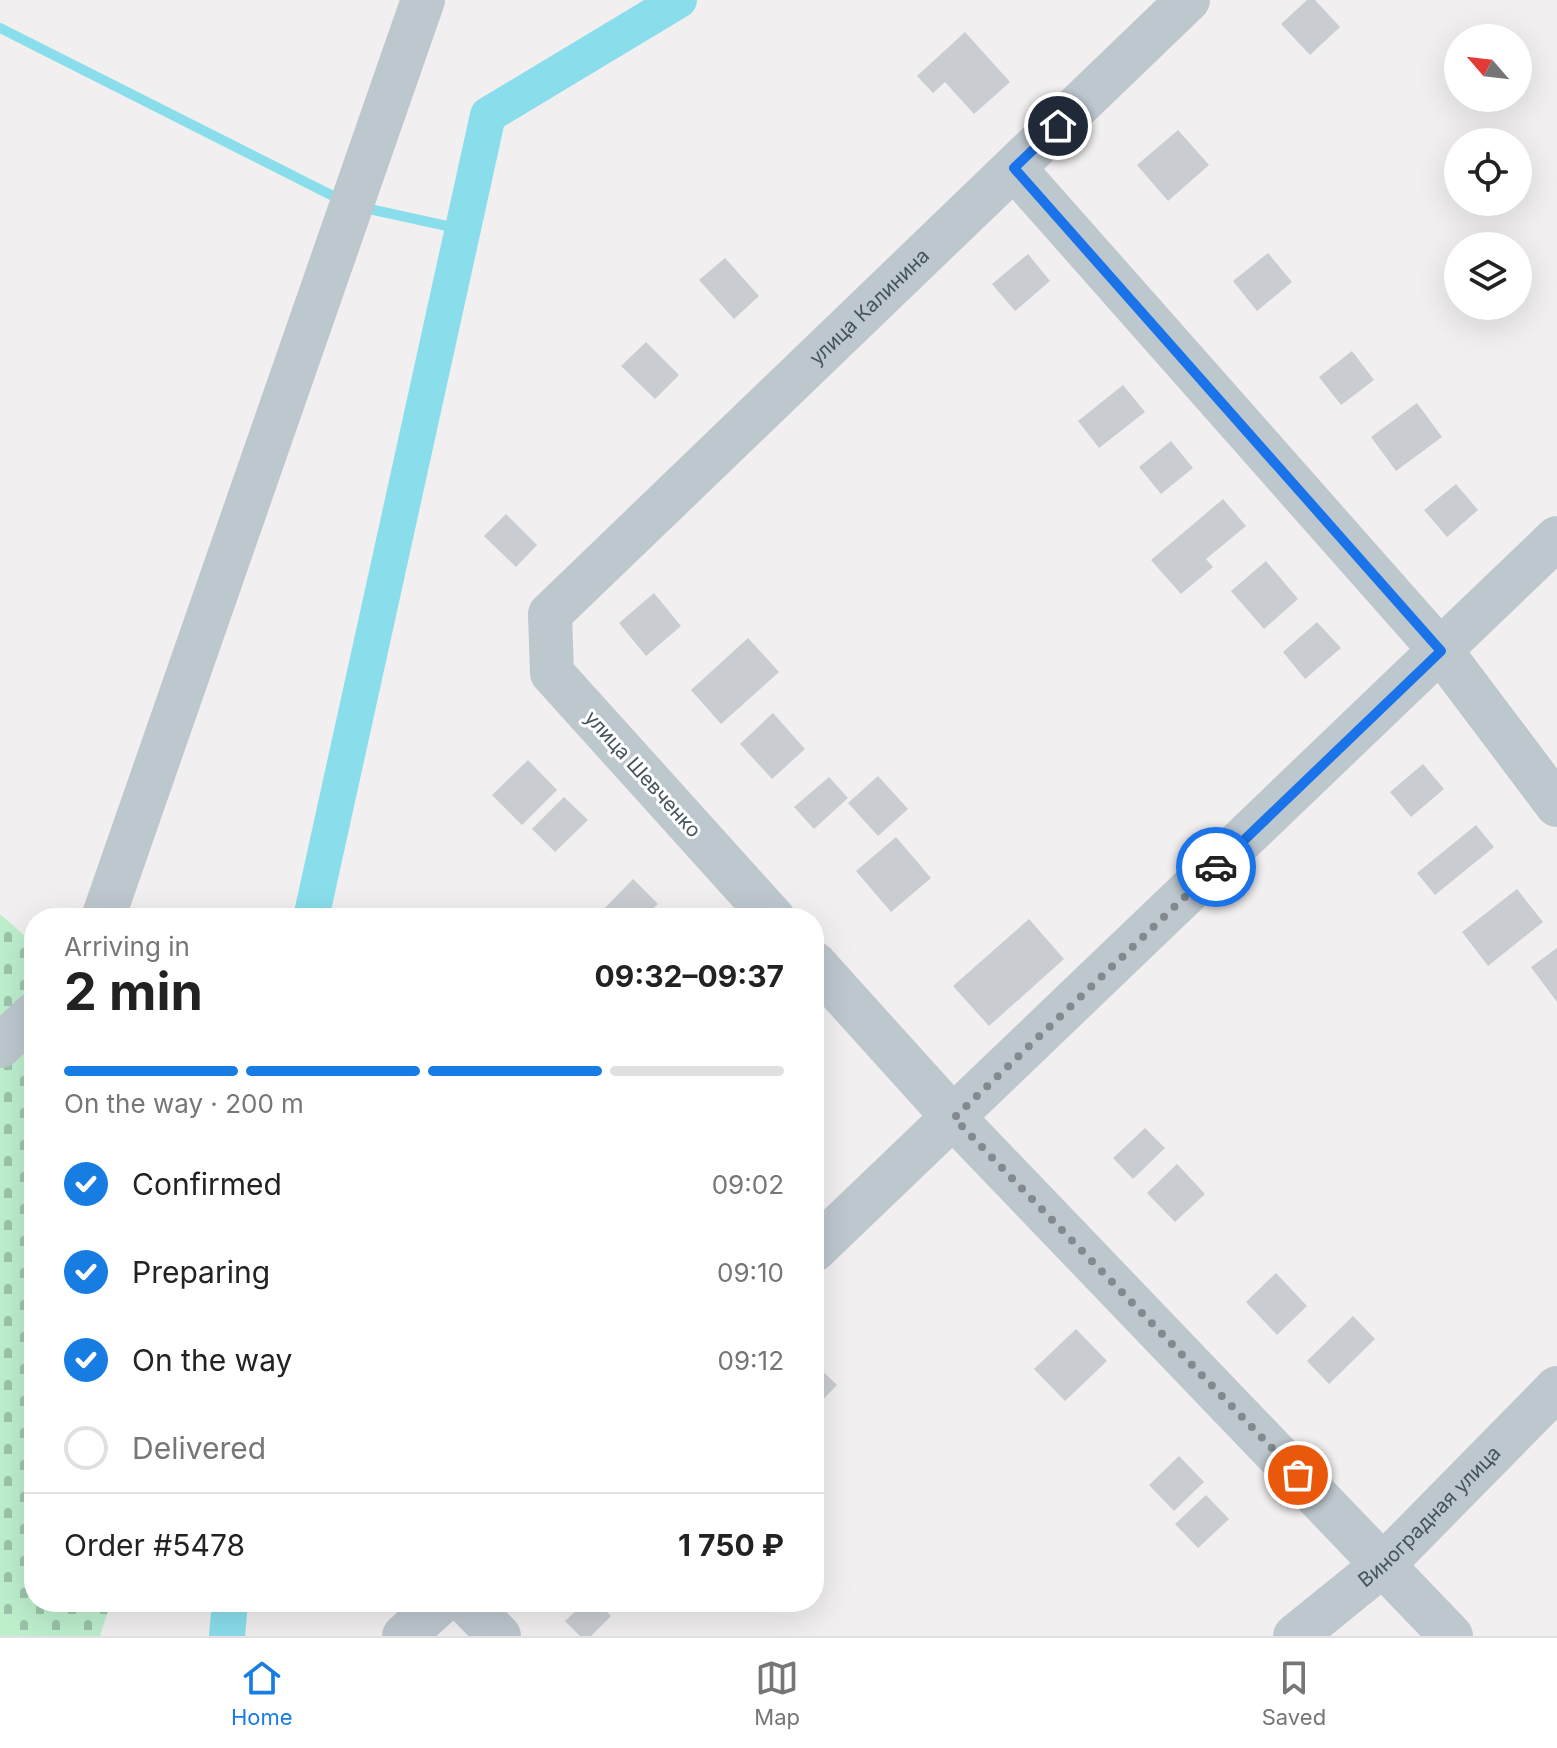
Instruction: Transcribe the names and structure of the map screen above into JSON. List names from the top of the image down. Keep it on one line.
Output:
{"streets":{"street":["улица Калинина","улица Шевченко","Виноградная улица"]},"crossings":[["улица Калинина","улица Шевченко"]],"north":"top left","page":{"heading":["2 min","Arriving in","09:32–09:37"],"panel":["Order #5478","1 750 ₽"],"bar":"On the way · 200 m","list":[["Confirmed","09:02"],["Preparing","09:10"],["On the way","09:12"],"Delivered"],"tabs":["Home","Map","Saved"]}}
